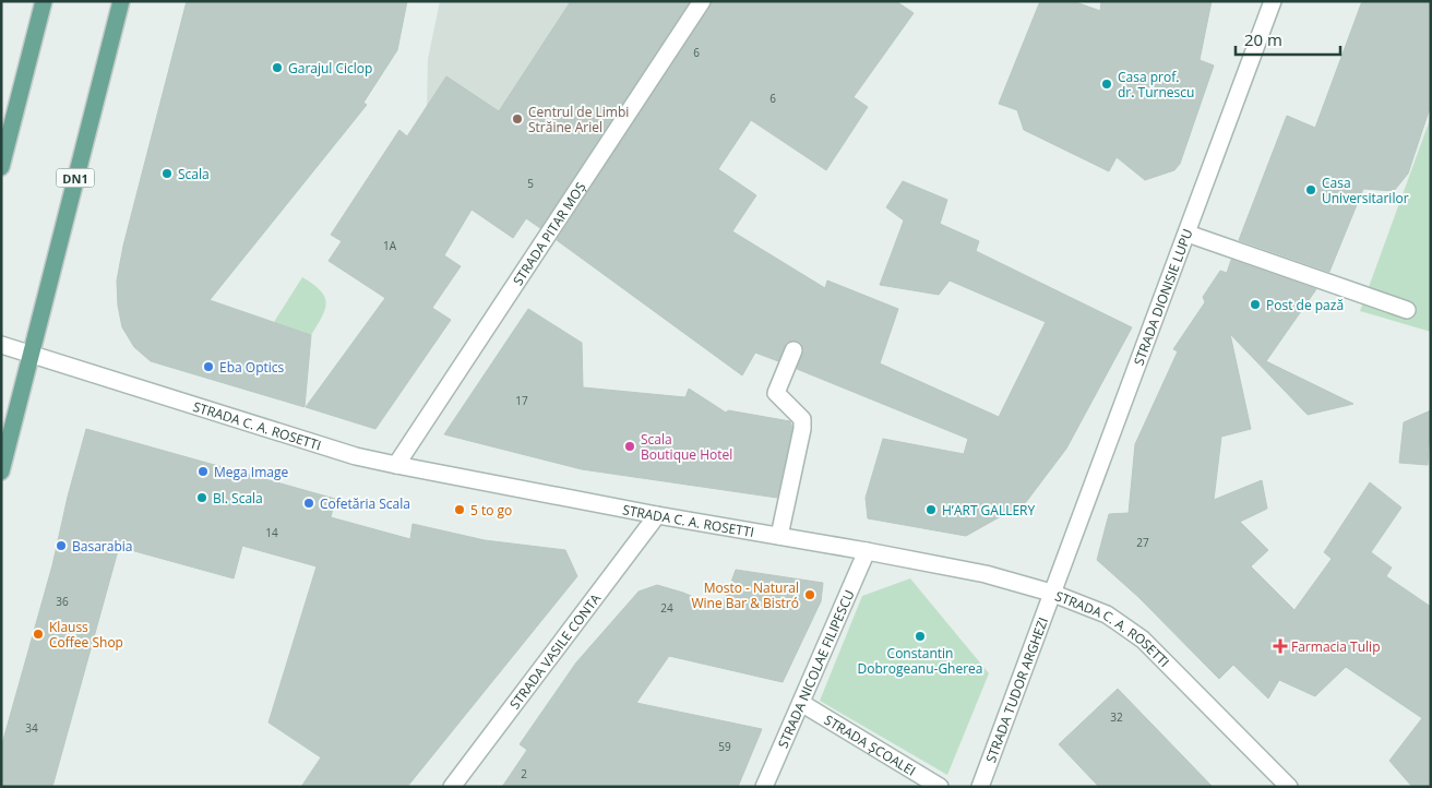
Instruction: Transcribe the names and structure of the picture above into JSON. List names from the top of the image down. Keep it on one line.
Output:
{"streets":{"main road":["DN1"],"street":["STRADA PITAR MOȘ","STRADA DIONISIE LUPU","STRADA C. A. ROSETTI","STRADA VASILE CONTA","STRADA NICOLAE FILIPESCU","STRADA TUDOR ARGHEZI","STRADA ȘCOALEI"]},"crossings":[["DN1","STRADA C. A. ROSETTI"],["STRADA PITAR MOȘ","STRADA C. A. ROSETTI"],["STRADA DIONISIE LUPU","STRADA C. A. ROSETTI"],["STRADA DIONISIE LUPU","STRADA TUDOR ARGHEZI"],["STRADA C. A. ROSETTI","STRADA VASILE CONTA"],["STRADA C. A. ROSETTI","STRADA NICOLAE FILIPESCU"],["STRADA C. A. ROSETTI","STRADA TUDOR ARGHEZI"],["STRADA NICOLAE FILIPESCU","STRADA ȘCOALEI"]],"places":{"other":["Garajul Ciclop","Casa prof. dr. Turnescu","Centrul de Limbi Străine Ariel","Scala","Casa Universitarilor","Post de pază","Eba Optics","Scala Boutique Hotel","Mega Image","Bl. Scala","Cofetăria Scala","5 to go","H’ART GALLERY","Basarabia","Mosto - Natural Wine Bar & Bistró","Klauss Coffee Shop","Constantin Dobrogeanu-Gherea"],"health":["Farmacia Tulip"]},"house_numbers":["6","6","5","1A","17","14","27","36","24","32","34","59","2"],"scale_bar":"20 m"}
